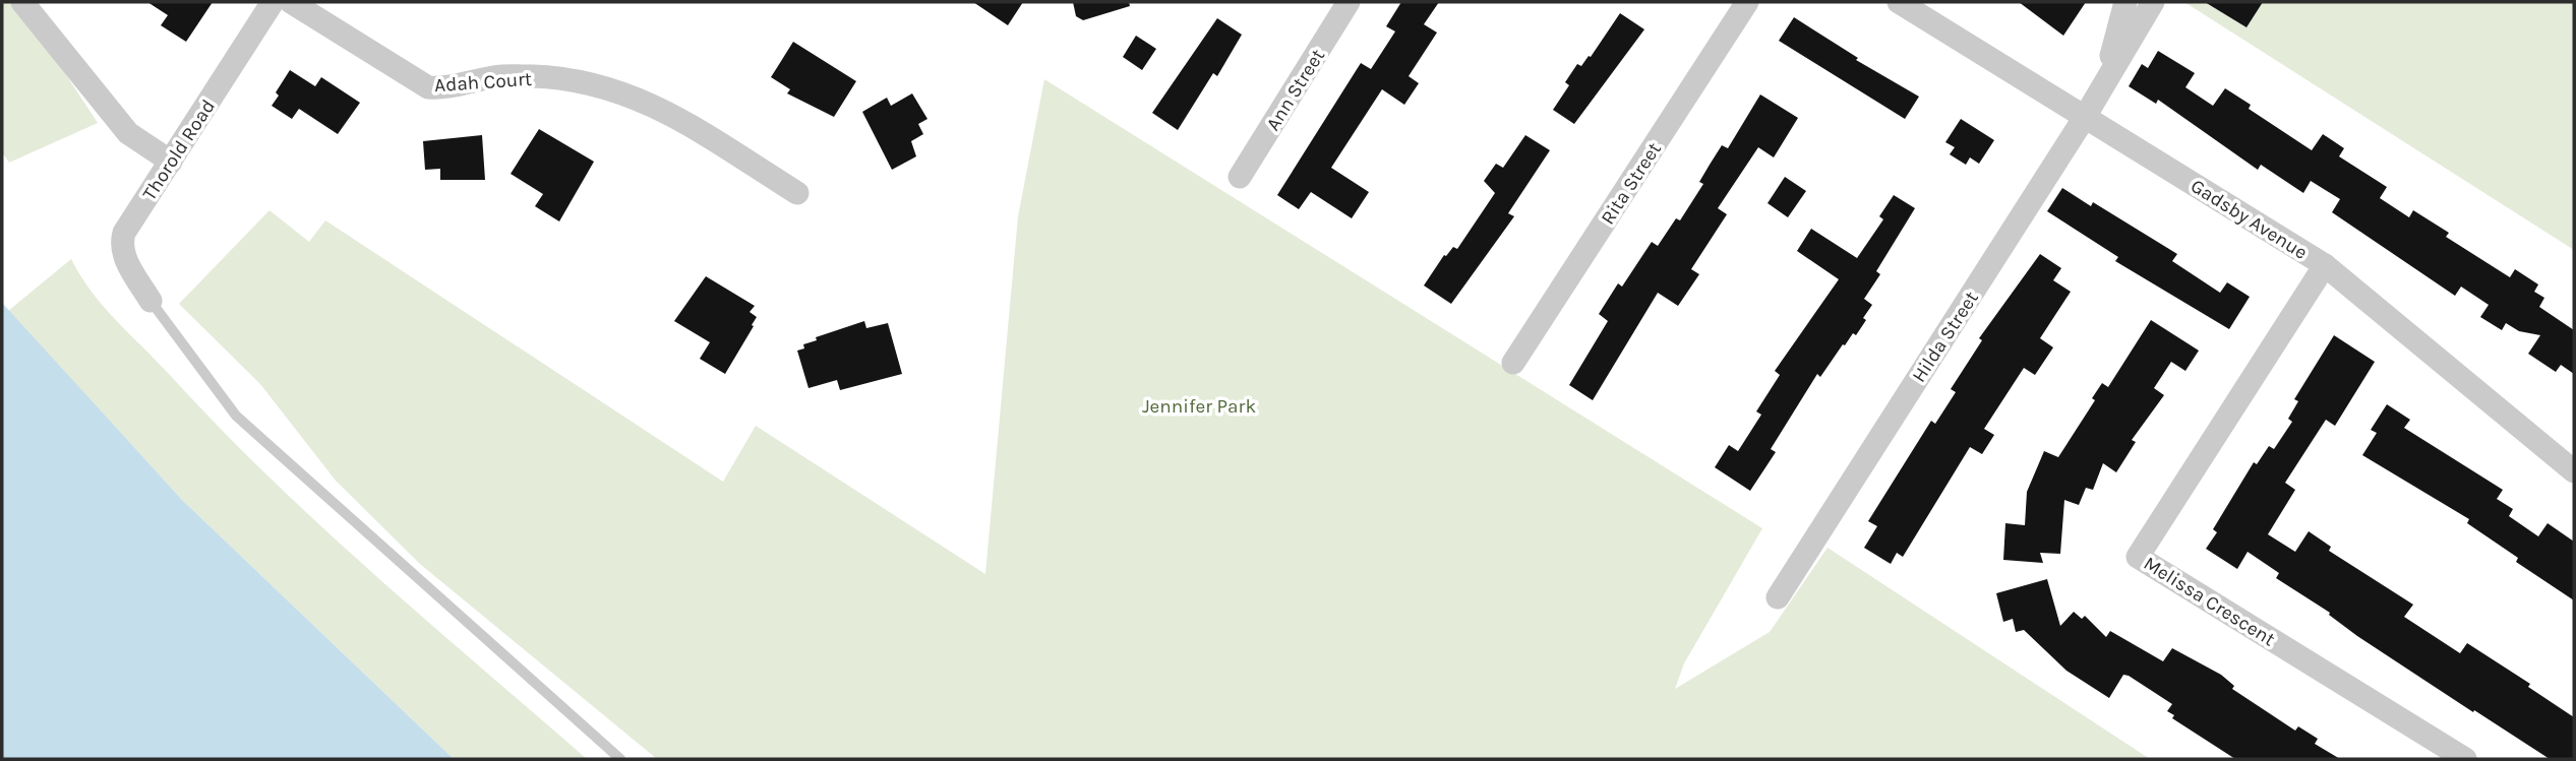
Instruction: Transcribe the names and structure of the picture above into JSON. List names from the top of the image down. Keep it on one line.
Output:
{"streets":{"street":["Adah Court","Ann Street","Thorold Road","Rita Street","Gadsby Avenue","Hilda Street","Melissa Crescent"]},"crossings":[["Gadsby Avenue","Hilda Street"],["Gadsby Avenue","Melissa Crescent"]],"parks":["Jennifer Park"]}
